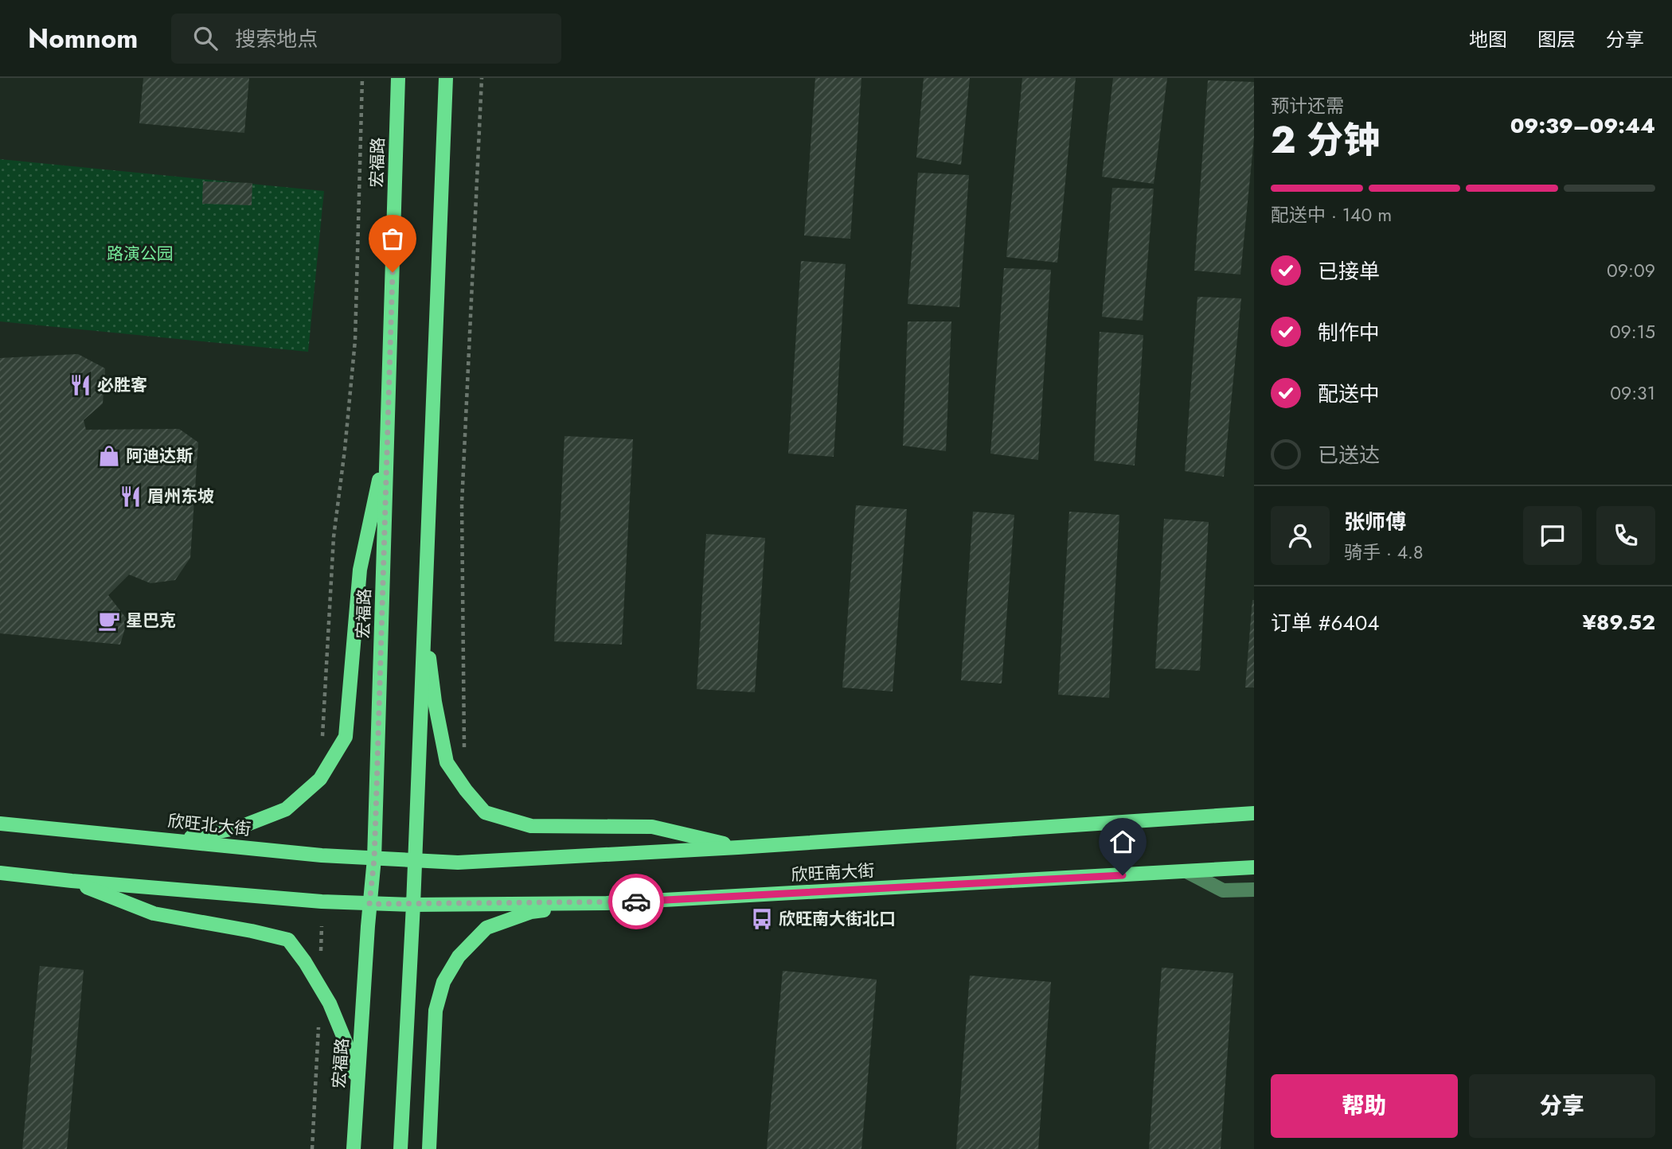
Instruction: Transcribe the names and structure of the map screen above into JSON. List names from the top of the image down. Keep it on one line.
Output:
{"streets":{"main road":["宏福路","欣旺北大街","欣旺南大街"]},"crossings":[["宏福路","欣旺北大街"],["欣旺北大街","欣旺南大街"]],"parks":["路演公园"],"places":{"restaurant":["必胜客","眉州东坡"],"shop":["阿迪达斯"],"cafe":["星巴克"],"bus stop":["欣旺南大街北口"]},"page":{"header":"Nomnom","search":"搜索地点","nav":["地图","图层","分享"],"heading":["2 分钟","预计还需","09:39–09:44"],"panel":["张师傅","骑手 · 4.8","订单 #6404","¥89.52"],"bar":"配送中 · 140 m","list":[["已接单","09:09"],["制作中","09:15"],["配送中","09:31"],"已送达"],"buttons":["帮助","分享"]}}
